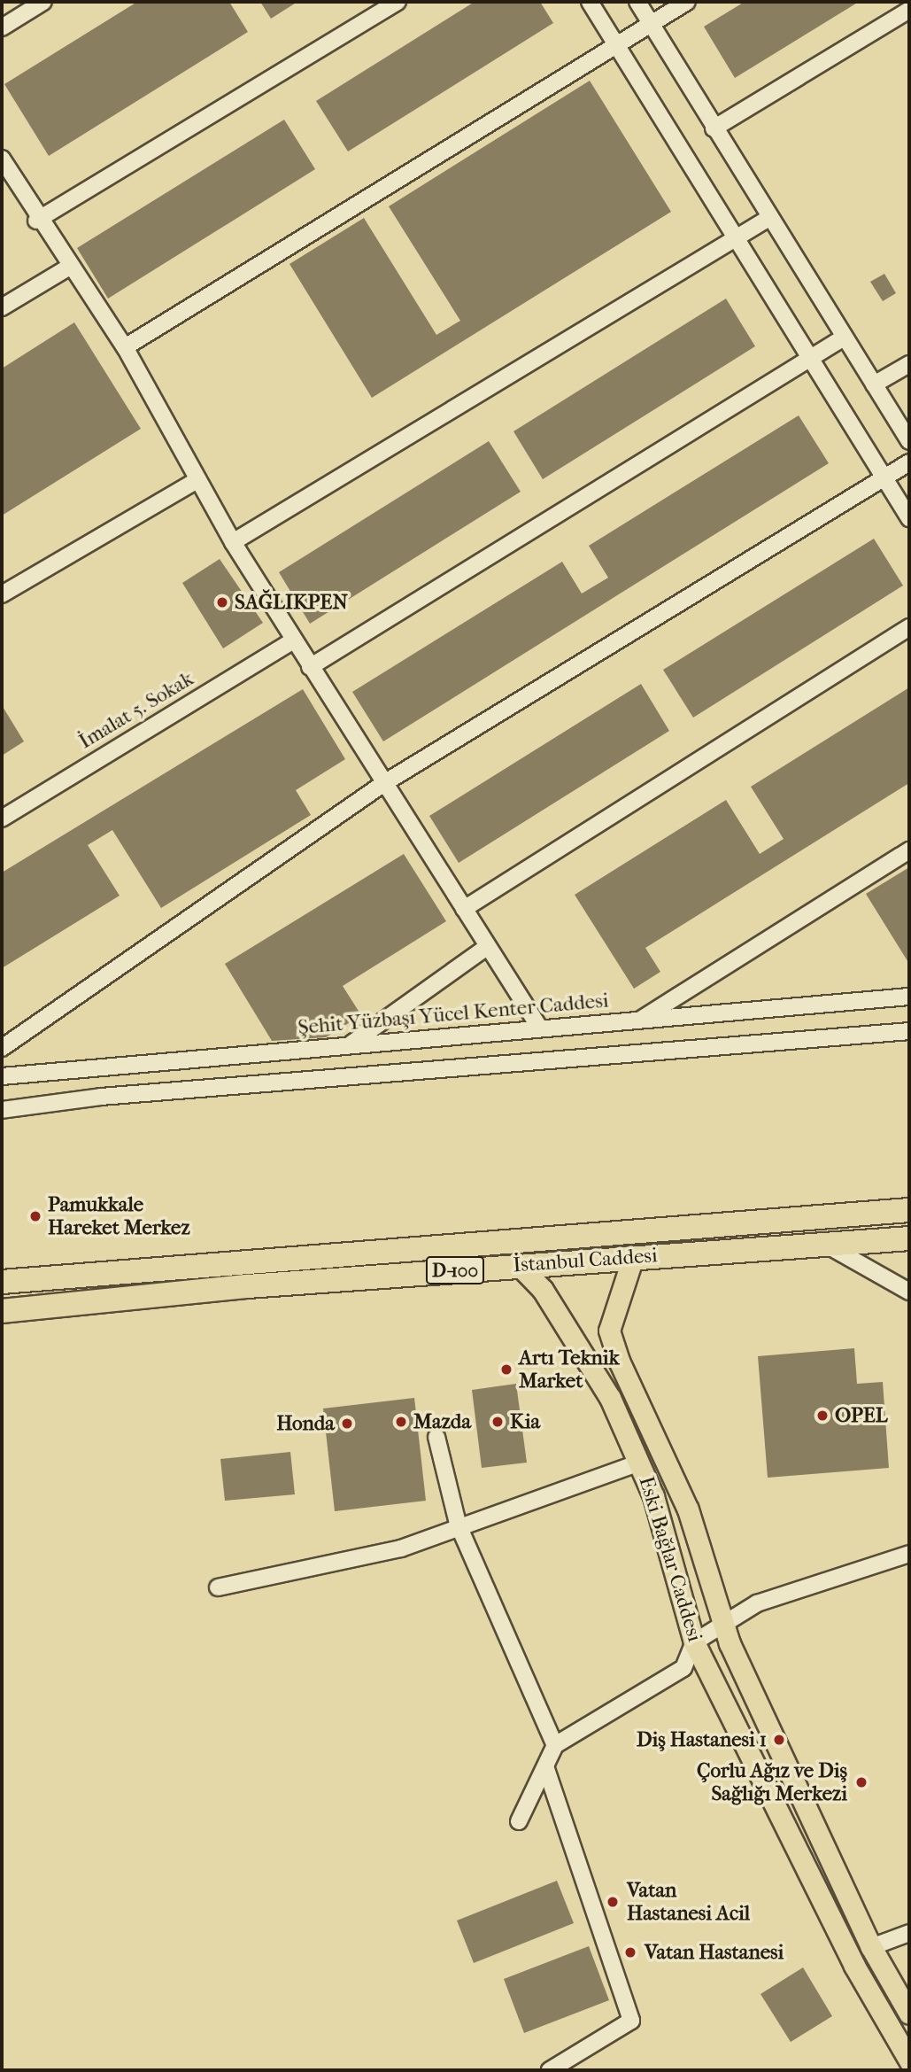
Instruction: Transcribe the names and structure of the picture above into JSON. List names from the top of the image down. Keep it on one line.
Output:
{"streets":{"highway":["İstanbul Caddesi","D-100"],"main road":["Eski Bağlar Caddesi"],"street":["İmalat 5. Sokak","Şehit Yüzbaşı Yücel Kenter Caddesi"]},"crossings":[["İstanbul Caddesi","Eski Bağlar Caddesi"]],"places":["SAĞLIKPEN","Pamukkale Hareket Merkez","Artı Teknik Market","OPEL","Mazda","Kia","Honda","Diş Hastanesi 1","Çorlu Ağız ve Diş Sağlığı Merkezi","Vatan Hastanesi Acil","Vatan Hastanesi"]}
